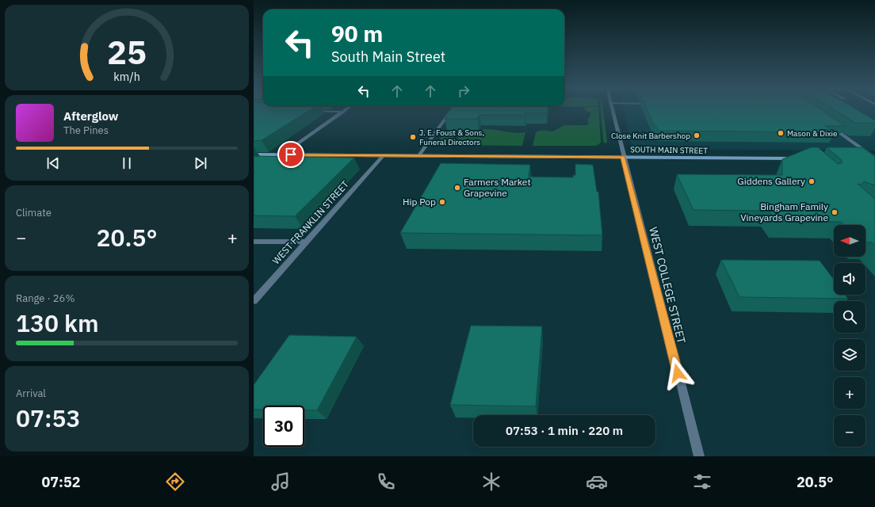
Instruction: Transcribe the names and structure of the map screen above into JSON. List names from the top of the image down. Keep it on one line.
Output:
{"streets":{"main road":["SOUTH MAIN STREET"],"street":["WEST FRANKLIN STREET","WEST COLLEGE STREET"]},"crossings":[["SOUTH MAIN STREET","WEST FRANKLIN STREET"],["SOUTH MAIN STREET","WEST COLLEGE STREET"]],"places":["Mason & Dixie","Close Knit Barbershop","J. E. Foust & Sons, Funeral Directors","Giddens Gallery","Farmers Market Grapevine","Hip Pop","Bingham Family Vineyards Grapevine"],"north":"left","page":{"turn":["90 m","South Main Street"],"song":["Afterglow","The Pines"],"tile":["Climate",["Range · 26%","130 km"],["Arrival","07:53"]],"heat":["−","20.5°","+"],"map_buttons":["+","−"],"limit":"30","trip":"07:53 · 1 min · 220 m","tabs":["07:52","20.5°"],"gauge":["25","km/h"]}}
